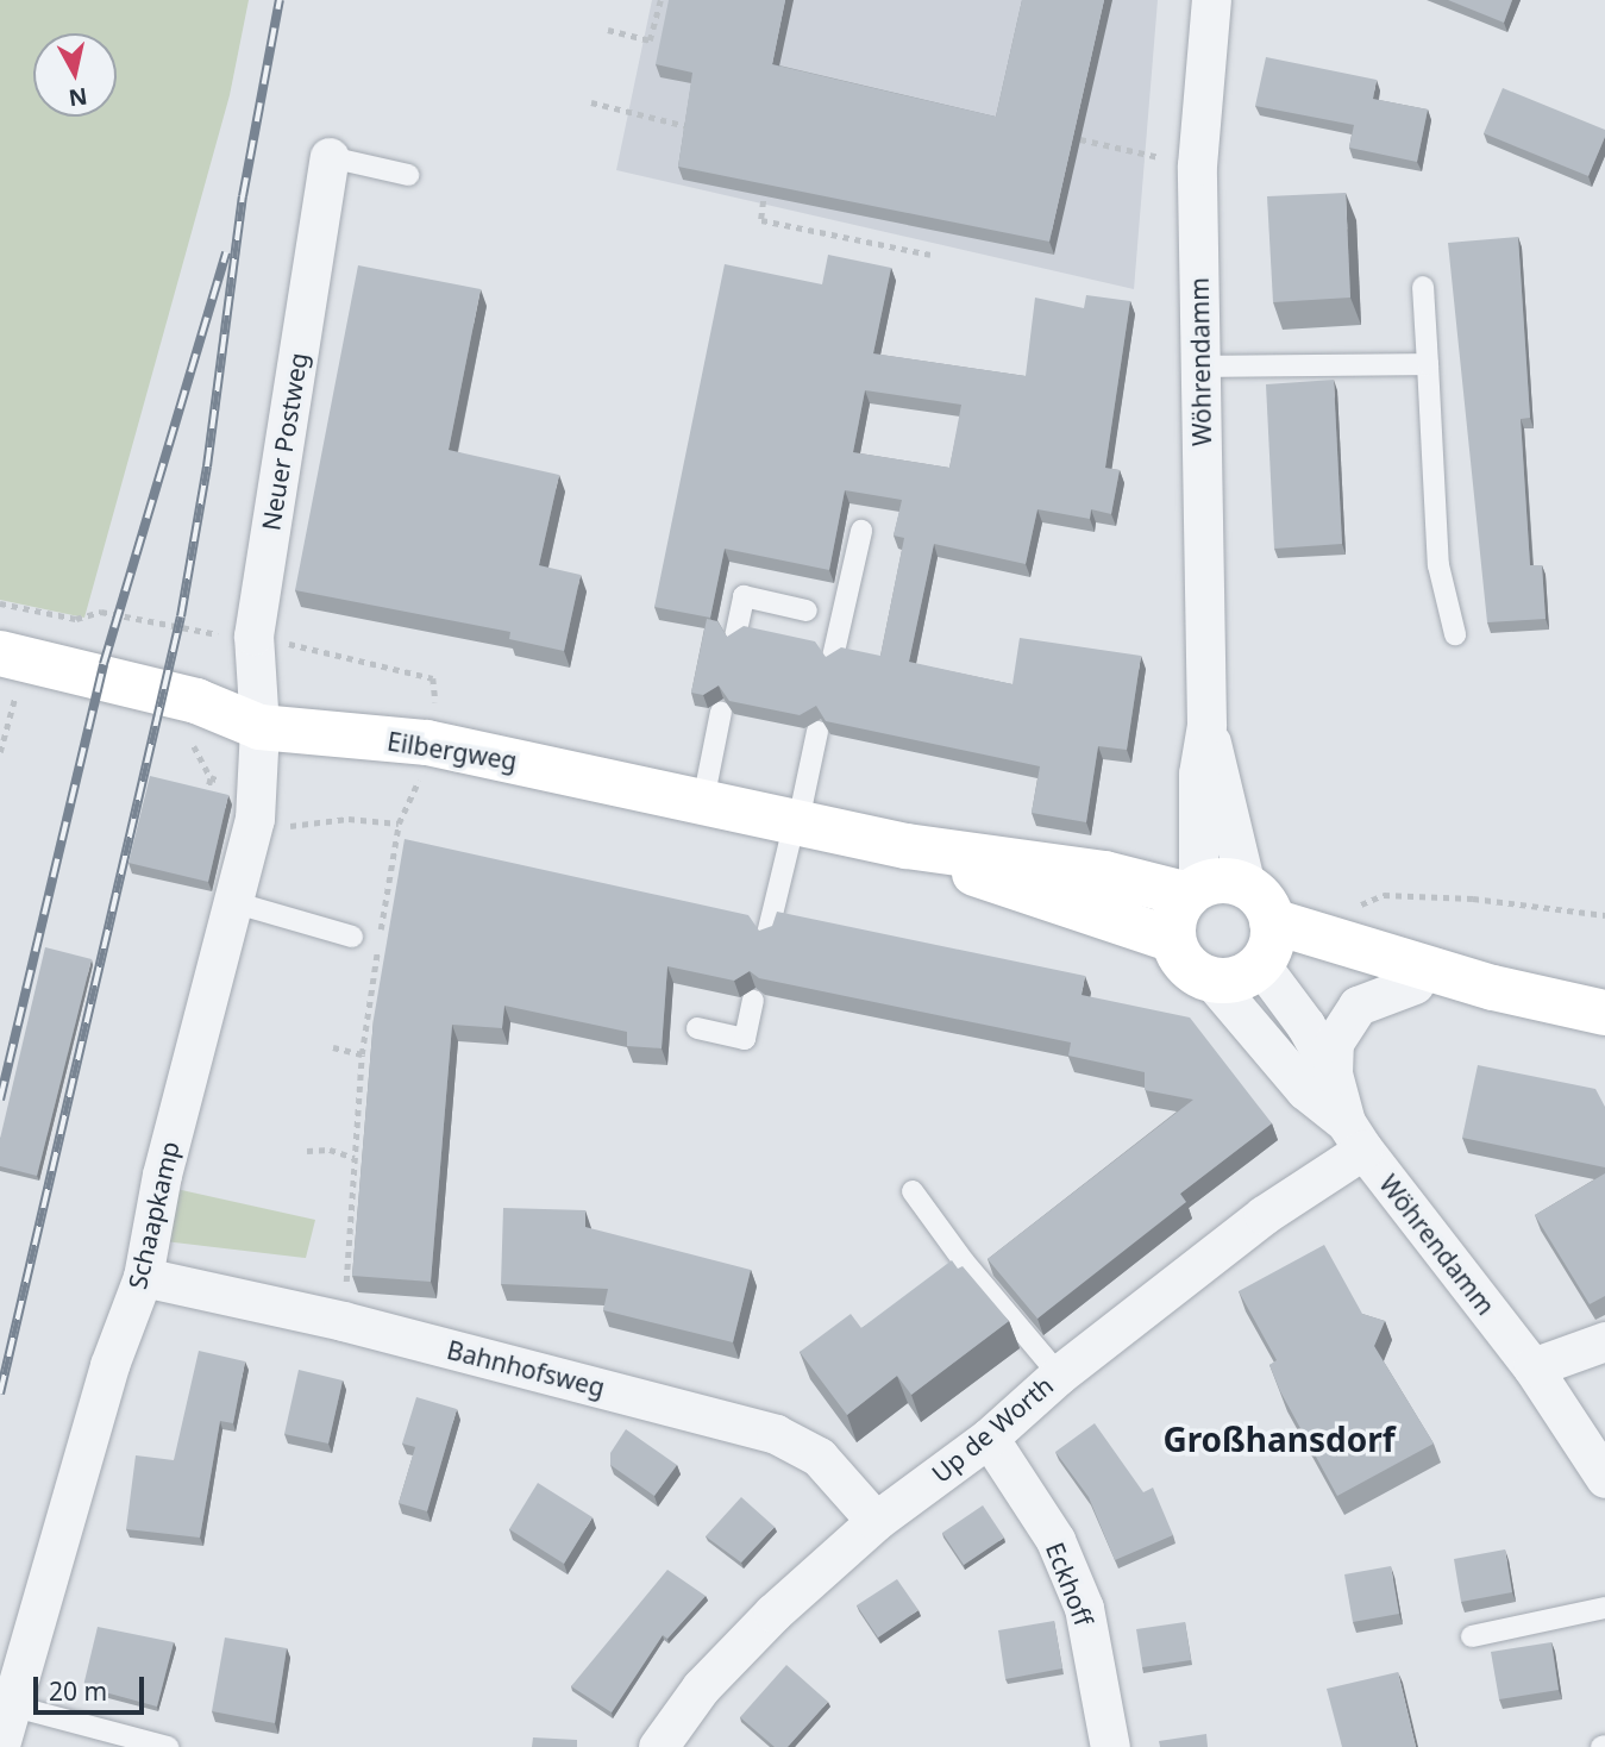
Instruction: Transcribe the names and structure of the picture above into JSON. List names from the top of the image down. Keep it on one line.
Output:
{"streets":{"main road":["Wöhrendamm","Eilbergweg"],"street":["Neuer Postweg","Schaapkamp","Bahnhofsweg","Up de Worth","Eckhoff"]},"crossings":[["Wöhrendamm","Eilbergweg"],["Wöhrendamm","Up de Worth"],["Neuer Postweg","Eilbergweg"],["Neuer Postweg","Schaapkamp"],["Eilbergweg","Schaapkamp"],["Schaapkamp","Bahnhofsweg"],["Bahnhofsweg","Up de Worth"],["Up de Worth","Eckhoff"]],"districts":["Großhansdorf"],"scale_bar":"20 m","north":"bottom"}
